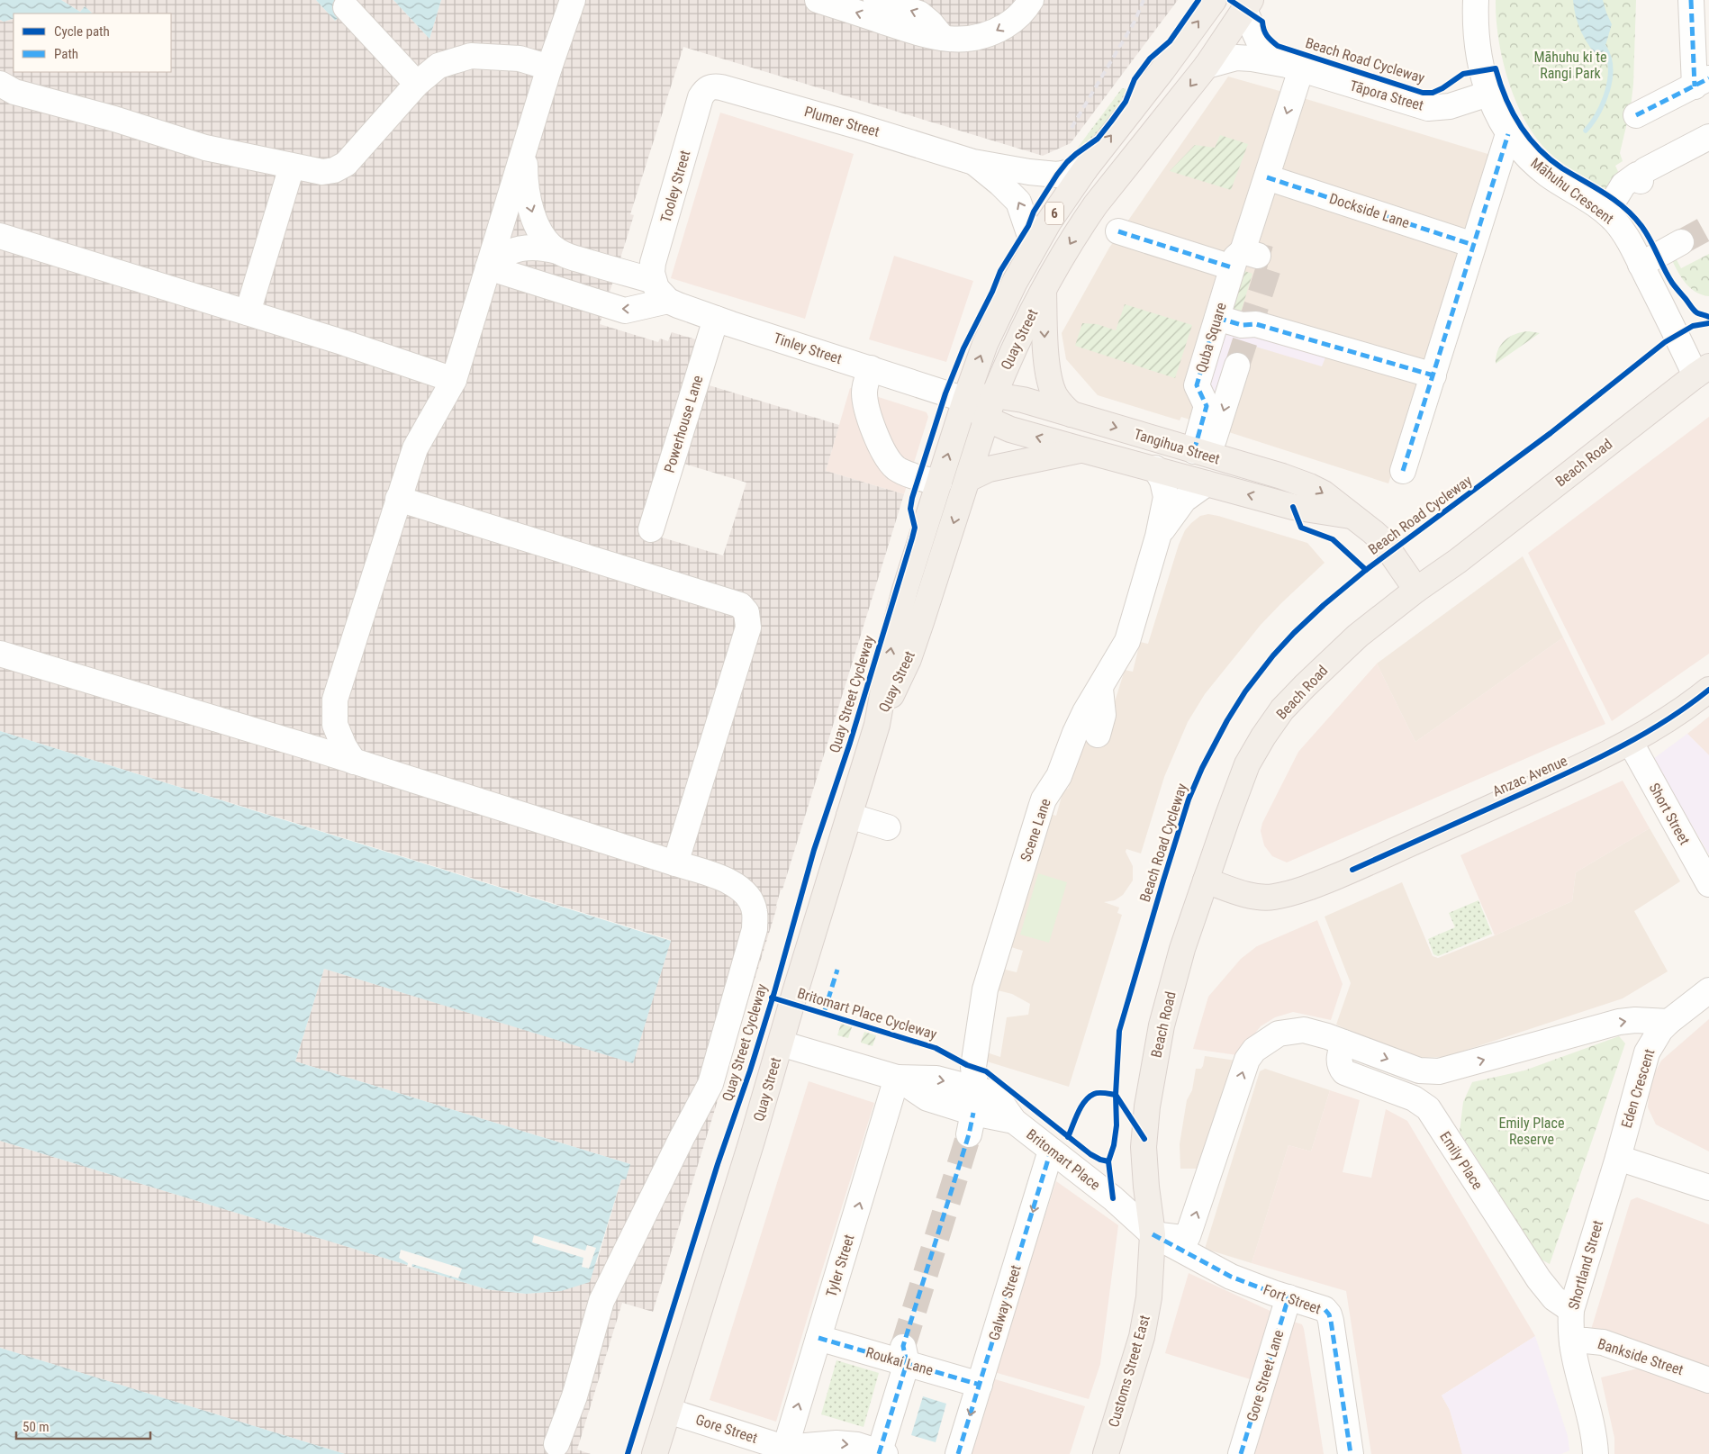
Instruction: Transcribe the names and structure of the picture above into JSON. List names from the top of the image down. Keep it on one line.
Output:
{"streets":{"main road":["6","Quay Street","Tangihua Street","Beach Road","Anzac Avenue","Customs Street East"],"street":["Tāpora Street","Plumer Street","Tooley Street","Māhuhu Crescent","Dockside Lane","Quba Square","Tinley Street","Powerhouse Lane","Short Street","Scene Lane","Eden Crescent","Britomart Place","Emily Place","Shortland Street","Tyler Street","Fort Street","Galway Street","Bankside Street","Roukai Lane","Gore Street Lane","Gore Street"],"cycle path":["Beach Road Cycleway","Quay Street Cycleway","Britomart Place Cycleway"]},"crossings":[["Tāpora Street","Māhuhu Crescent"],["Tāpora Street","Quba Square"],["Tāpora Street","Quay Street"],["Plumer Street","Tooley Street"],["Plumer Street","Quay Street"],["Tooley Street","Tinley Street"],["Māhuhu Crescent","Beach Road"],["Dockside Lane","Quba Square"],["Quba Square","Tangihua Street"],["Quay Street","Tinley Street"],["Quay Street","Tangihua Street"],["Quay Street","Britomart Place"],["Quay Street","Gore Street"],["Tinley Street","Powerhouse Lane"],["Tinley Street","Tangihua Street"],["Tangihua Street","Beach Road"],["Tangihua Street","Scene Lane"],["Beach Road","Anzac Avenue"],["Beach Road","Britomart Place"],["Beach Road","Fort Street"],["Beach Road","Customs Street East"],["Anzac Avenue","Short Street"],["Scene Lane","Britomart Place"],["Eden Crescent","Shortland Street"],["Britomart Place","Tyler Street"],["Britomart Place","Fort Street"],["Britomart Place","Galway Street"],["Britomart Place","Customs Street East"],["Emily Place","Shortland Street"],["Shortland Street","Bankside Street"],["Tyler Street","Roukai Lane"],["Tyler Street","Gore Street"],["Fort Street","Customs Street East"],["Fort Street","Gore Street Lane"],["Galway Street","Roukai Lane"]],"one_way":["Tyler Street","Galway Street","Gore Street"],"parks":["Māhuhu ki te Rangi Park","Emily Place Reserve"],"legend":["Cycle path","Path"],"scale_bar":"50 m"}
